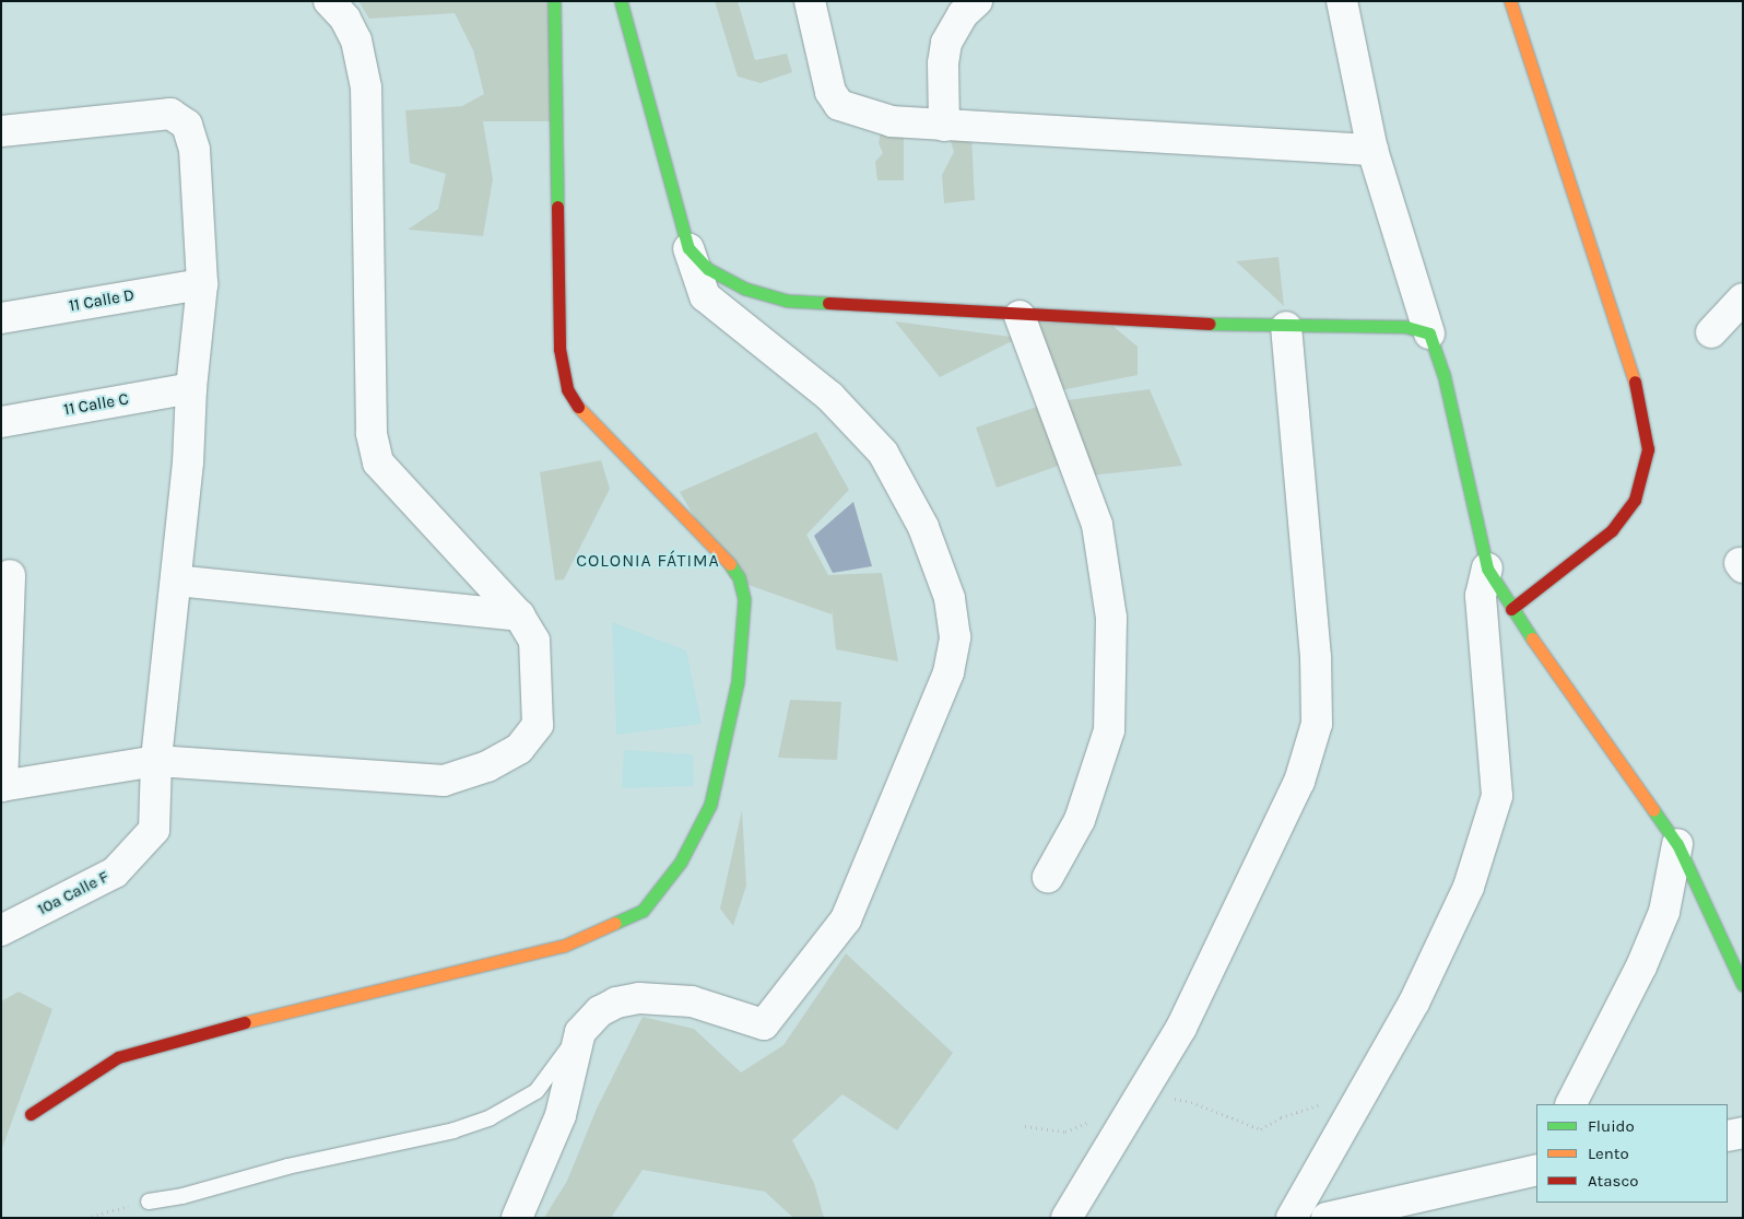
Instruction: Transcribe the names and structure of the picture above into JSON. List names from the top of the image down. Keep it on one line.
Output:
{"streets":{"street":["11 Calle D","11 Calle C","10a Calle F"]},"crossings":[["11 Calle D","10a Calle F"],["11 Calle C","10a Calle F"]],"districts":["COLONIA FÁTIMA"],"legend":["Fluido","Lento","Atasco"]}
